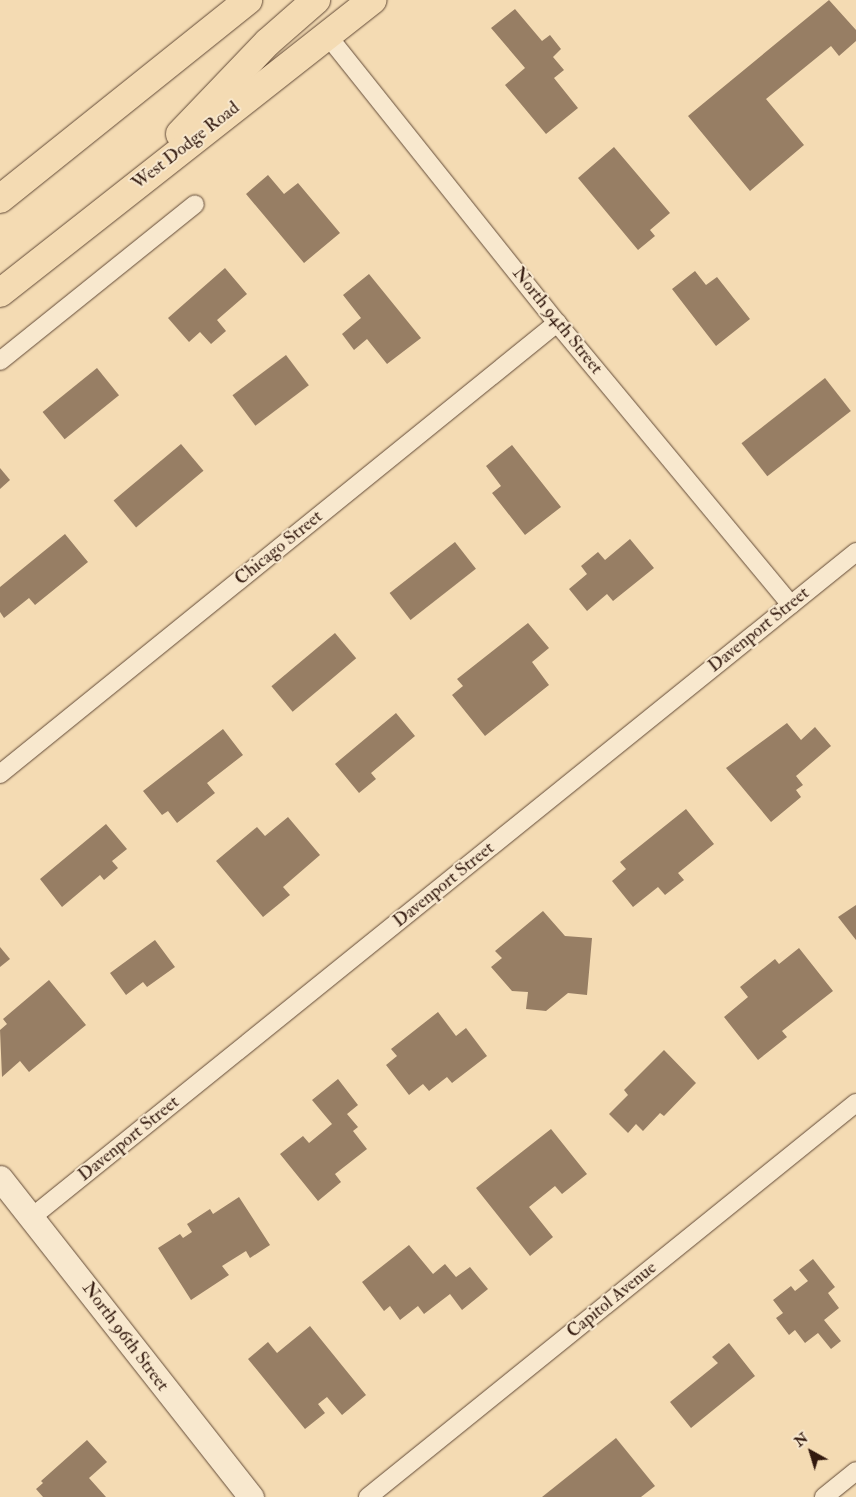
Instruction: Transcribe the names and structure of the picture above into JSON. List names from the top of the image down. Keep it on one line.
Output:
{"streets":{"highway":["West Dodge Road"],"street":["North 94th Street","Chicago Street","Davenport Street","Capitol Avenue","North 96th Street"]},"crossings":[["West Dodge Road","North 94th Street"],["North 94th Street","Chicago Street"],["North 94th Street","Davenport Street"],["Davenport Street","North 96th Street"]],"north":"top left"}
